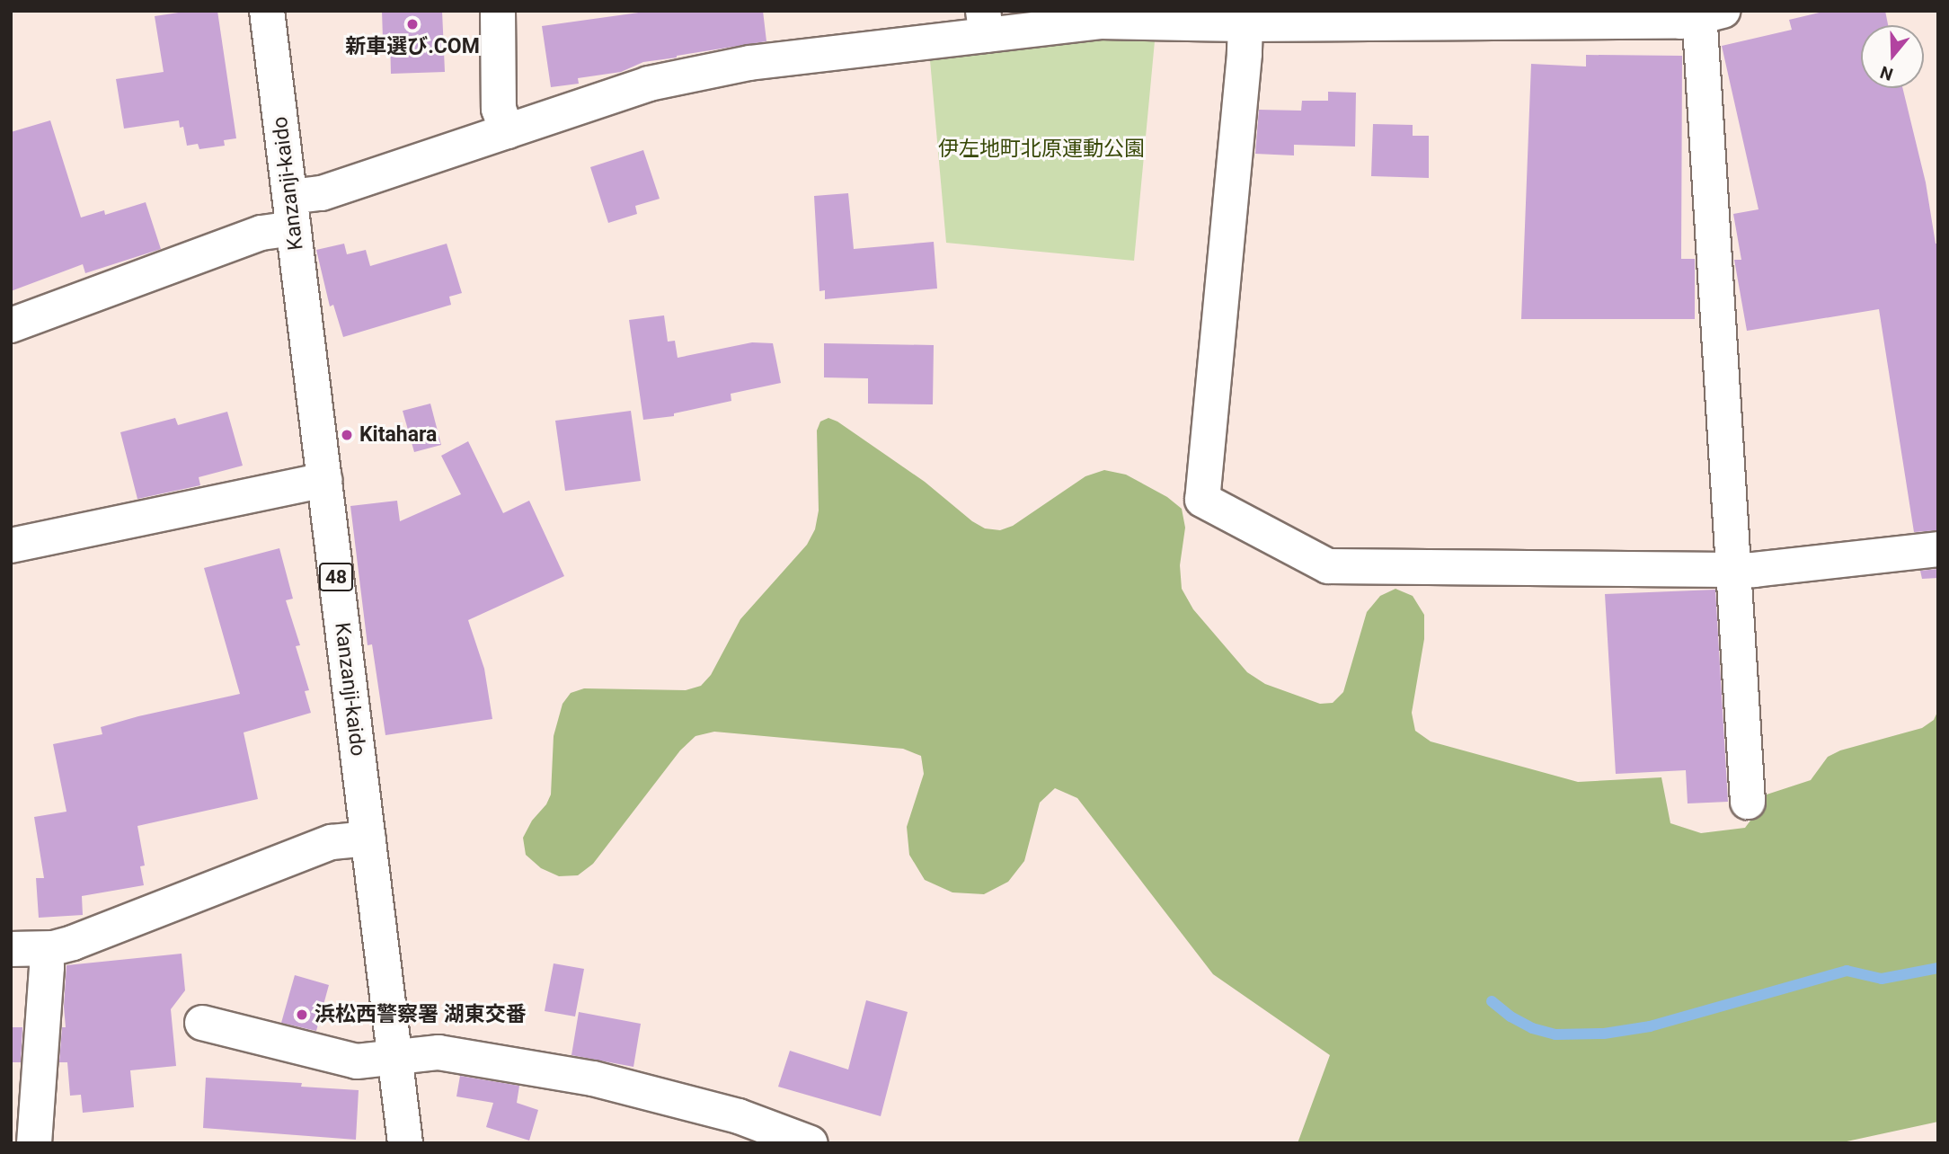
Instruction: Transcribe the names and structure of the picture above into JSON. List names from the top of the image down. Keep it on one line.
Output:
{"streets":{"street":["Kanzanji-kaido","48"]},"parks":["伊左地町北原運動公園"],"places":["新車選び.COM","Kitahara","浜松西警察署 湖東交番"],"north":"bottom"}
